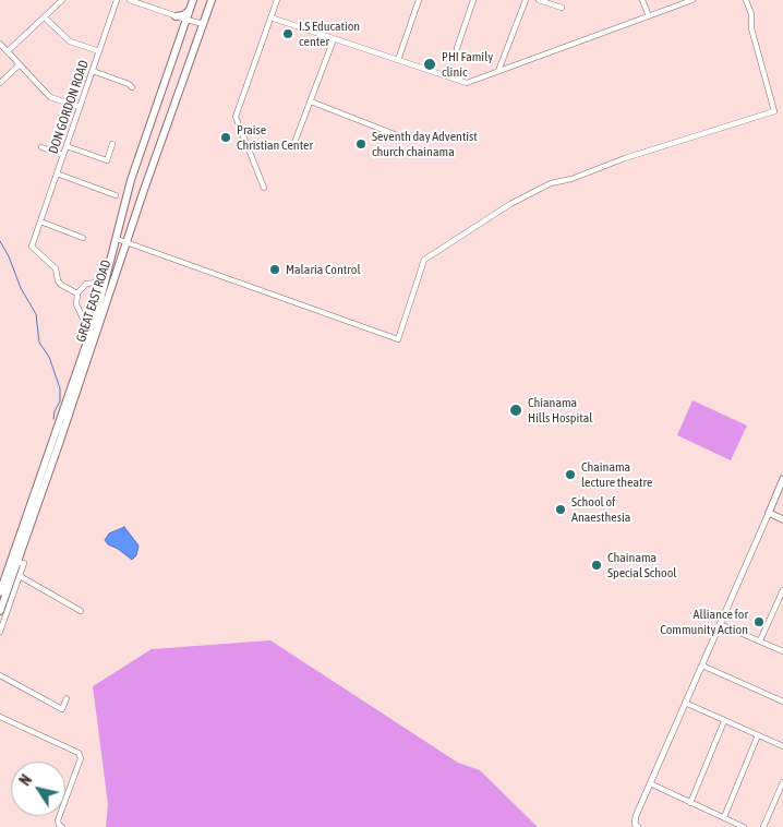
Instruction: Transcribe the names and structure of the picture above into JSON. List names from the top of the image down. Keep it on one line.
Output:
{"streets":{"main road":["GREAT EAST ROAD"],"street":["DON GORDON ROAD"]},"places":["I.S Education center","PHI Family clinic","Praise Christian Center","Seventh day Adventist church chainama","Malaria Control","Chianama Hills Hospital","Chainama lecture theatre","School of Anaesthesia","Chainama Special School","Alliance for Community Action"],"north":"top left"}
